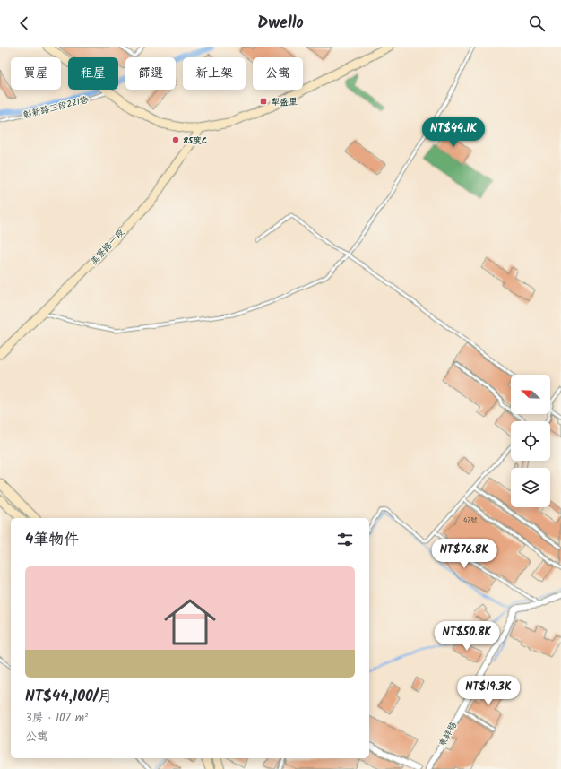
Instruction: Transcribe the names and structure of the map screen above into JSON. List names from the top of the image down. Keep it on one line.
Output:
{"streets":{"street":["美寮路一段","東祥路"],"lane":["彰新路三段221巷"]},"places":{"transit":["犁盛里"],"other":["85度C"]},"house_numbers":["47號"],"north":"top left","page":{"header":"Dwello","chip":["買屋","租屋","篩選","新上架","公寓"],"price":["NT$44.1K","NT$76.8K","NT$50.8K","NT$19.3K"],"heading":"4筆物件","list":[{"name":"NT$44,100/月","note":"3房 · 107 m² · 公寓"}]}}
